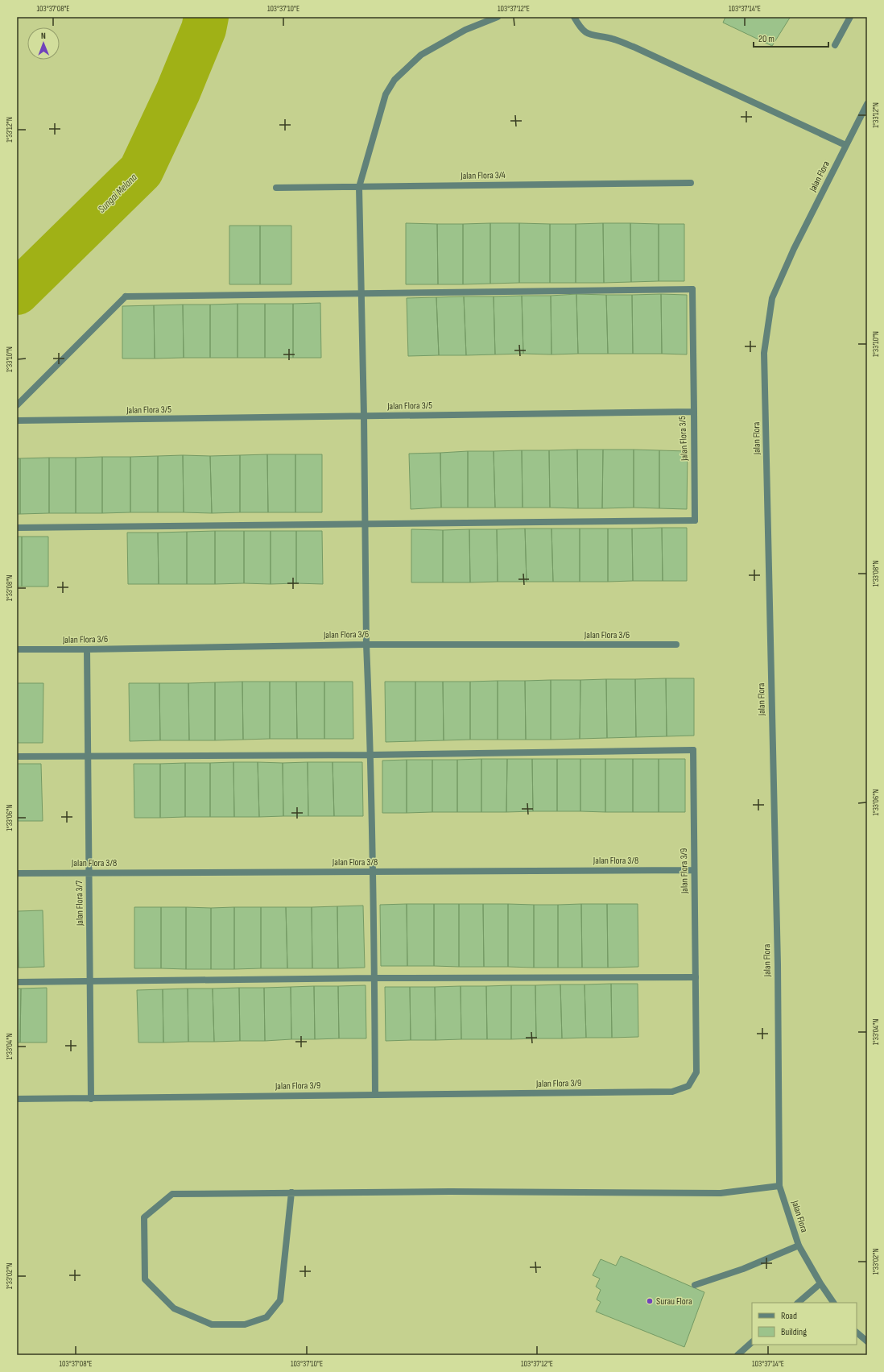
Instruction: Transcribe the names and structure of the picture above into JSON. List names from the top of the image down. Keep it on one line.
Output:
{"streets":{"street":["Jalan Flora 3/4","Jalan Flora","Jalan Flora 3/5","Jalan Flora 3/6","Jalan Flora 3/8","Jalan Flora 3/9","Jalan Flora 3/7"]},"crossings":[["Jalan Flora 3/6","Jalan Flora 3/7"],["Jalan Flora 3/8","Jalan Flora 3/9"],["Jalan Flora 3/8","Jalan Flora 3/7"],["Jalan Flora 3/9","Jalan Flora 3/7"]],"water":["Sungai Melana"],"places":["Surau Flora"],"legend":["Road","Building"],"scale_bar":"20 m","north":"top","coordinates":["103°37'08\"E","103°37'10\"E","103°37'12\"E","103°37'14\"E","1°33'12\"N","1°33'10\"N","1°33'08\"N","1°33'06\"N","1°33'04\"N","1°33'02\"N"]}
